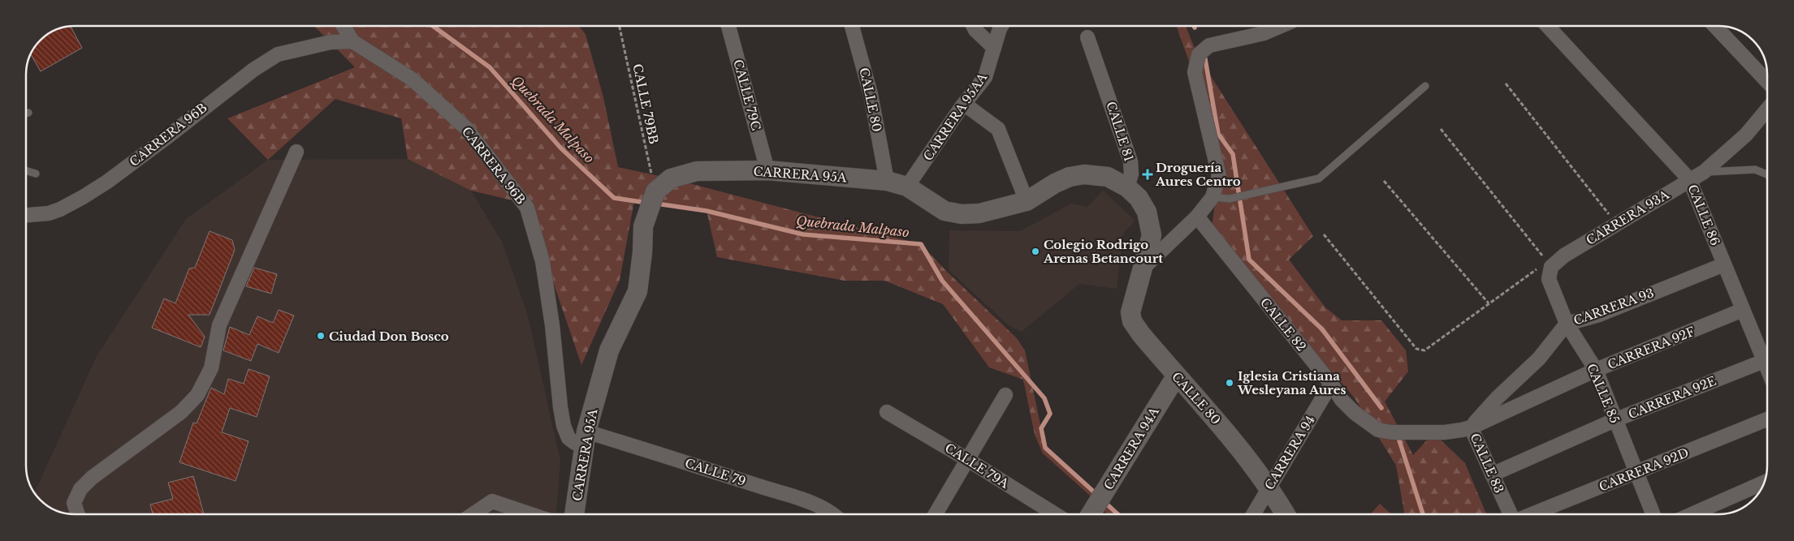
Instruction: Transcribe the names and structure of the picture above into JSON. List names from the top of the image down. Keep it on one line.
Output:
{"streets":{"street":["CALLE 79C","CALLE 80","CARRERA 95AA","CALLE 81","CARRERA 96B","CARRERA 95A","CALLE 86","CARRERA 93A","CARRERA 93","CALLE 82","CARRERA 92F","CALLE 85","CARRERA 92E","CARRERA 94A","CARRERA 94","CALLE 83","CALLE 79A","CARRERA 92D","CALLE 79"],"path":["CALLE 79BB"]},"crossings":[["CALLE 79C","CARRERA 95A"],["CALLE 80","CARRERA 95A"],["CALLE 80","CARRERA 94A"],["CALLE 80","CARRERA 94"],["CALLE 79BB","CARRERA 95A"],["CARRERA 95AA","CARRERA 95A"],["CALLE 81","CARRERA 95A"],["CARRERA 96B","CARRERA 95A"],["CARRERA 96B","CALLE 79"],["CARRERA 95A","CALLE 79"],["CALLE 86","CARRERA 93A"],["CALLE 86","CARRERA 93"],["CALLE 86","CARRERA 92F"],["CALLE 86","CARRERA 92E"],["CARRERA 93A","CALLE 85"],["CARRERA 93","CALLE 82"],["CARRERA 93","CARRERA 92F"],["CARRERA 93","CALLE 85"],["CARRERA 93","CALLE 83"],["CALLE 82","CARRERA 92F"],["CALLE 82","CARRERA 94"],["CALLE 82","CALLE 83"],["CARRERA 92F","CALLE 85"],["CARRERA 92F","CALLE 83"],["CALLE 85","CARRERA 92E"],["CALLE 85","CARRERA 92D"],["CARRERA 92E","CALLE 83"]],"water":["Quebrada Malpaso"],"places":{"health":["Droguería Aures Centro"],"other":["Colegio Rodrigo Arenas Betancourt","Ciudad Don Bosco","Iglesia Cristiana Wesleyana Aures"]}}
